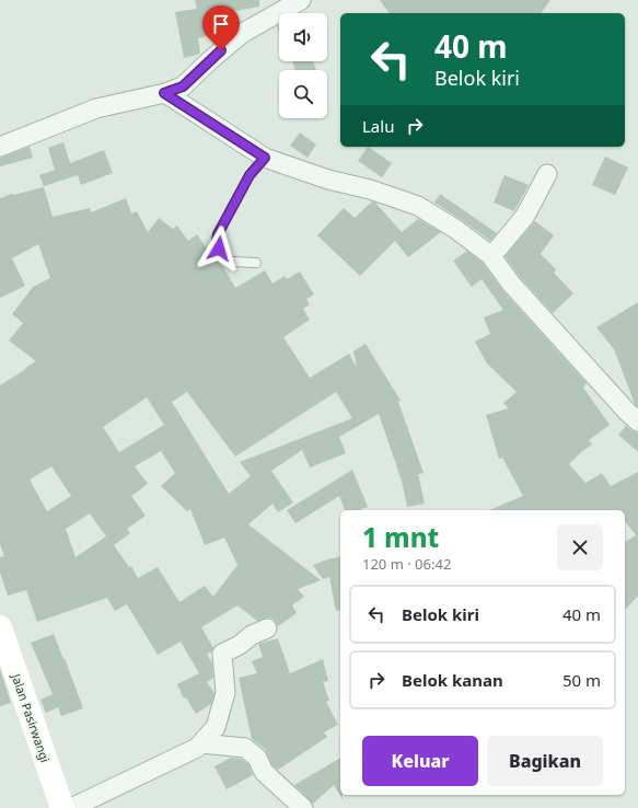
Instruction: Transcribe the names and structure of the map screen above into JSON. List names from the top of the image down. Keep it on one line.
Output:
{"streets":{"street":["Jalan Pasirwangi"]},"page":{"turn":["40 m","Belok kiri"],"then":"Lalu","heading":["1 mnt","120 m · 06:42"],"list":[{"name":"Belok kiri","value":"40 m"},{"name":"Belok kanan","value":"50 m"}],"buttons":["Keluar","Bagikan"]}}
